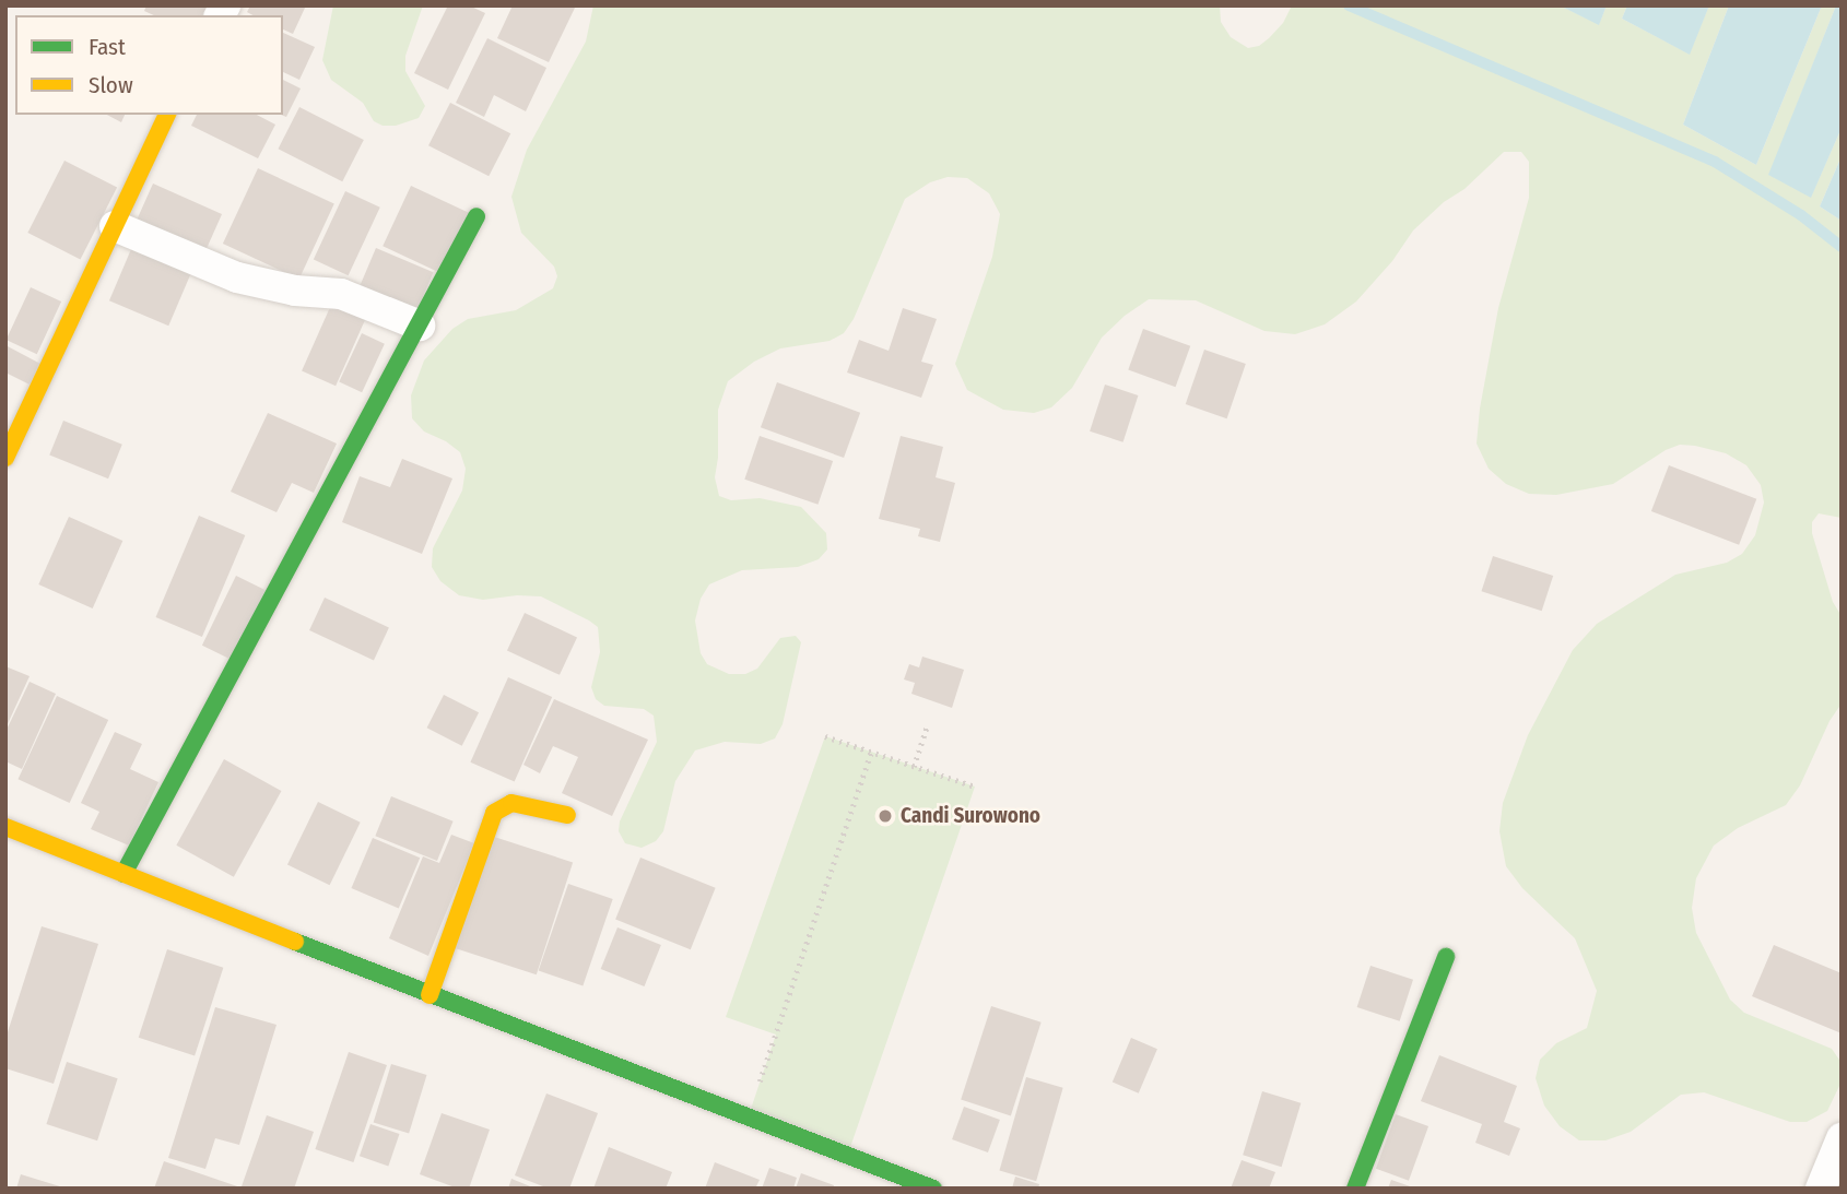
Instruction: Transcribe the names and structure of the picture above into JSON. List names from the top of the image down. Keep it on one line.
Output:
{"places":["Candi Surowono"],"legend":["Fast","Slow"]}
